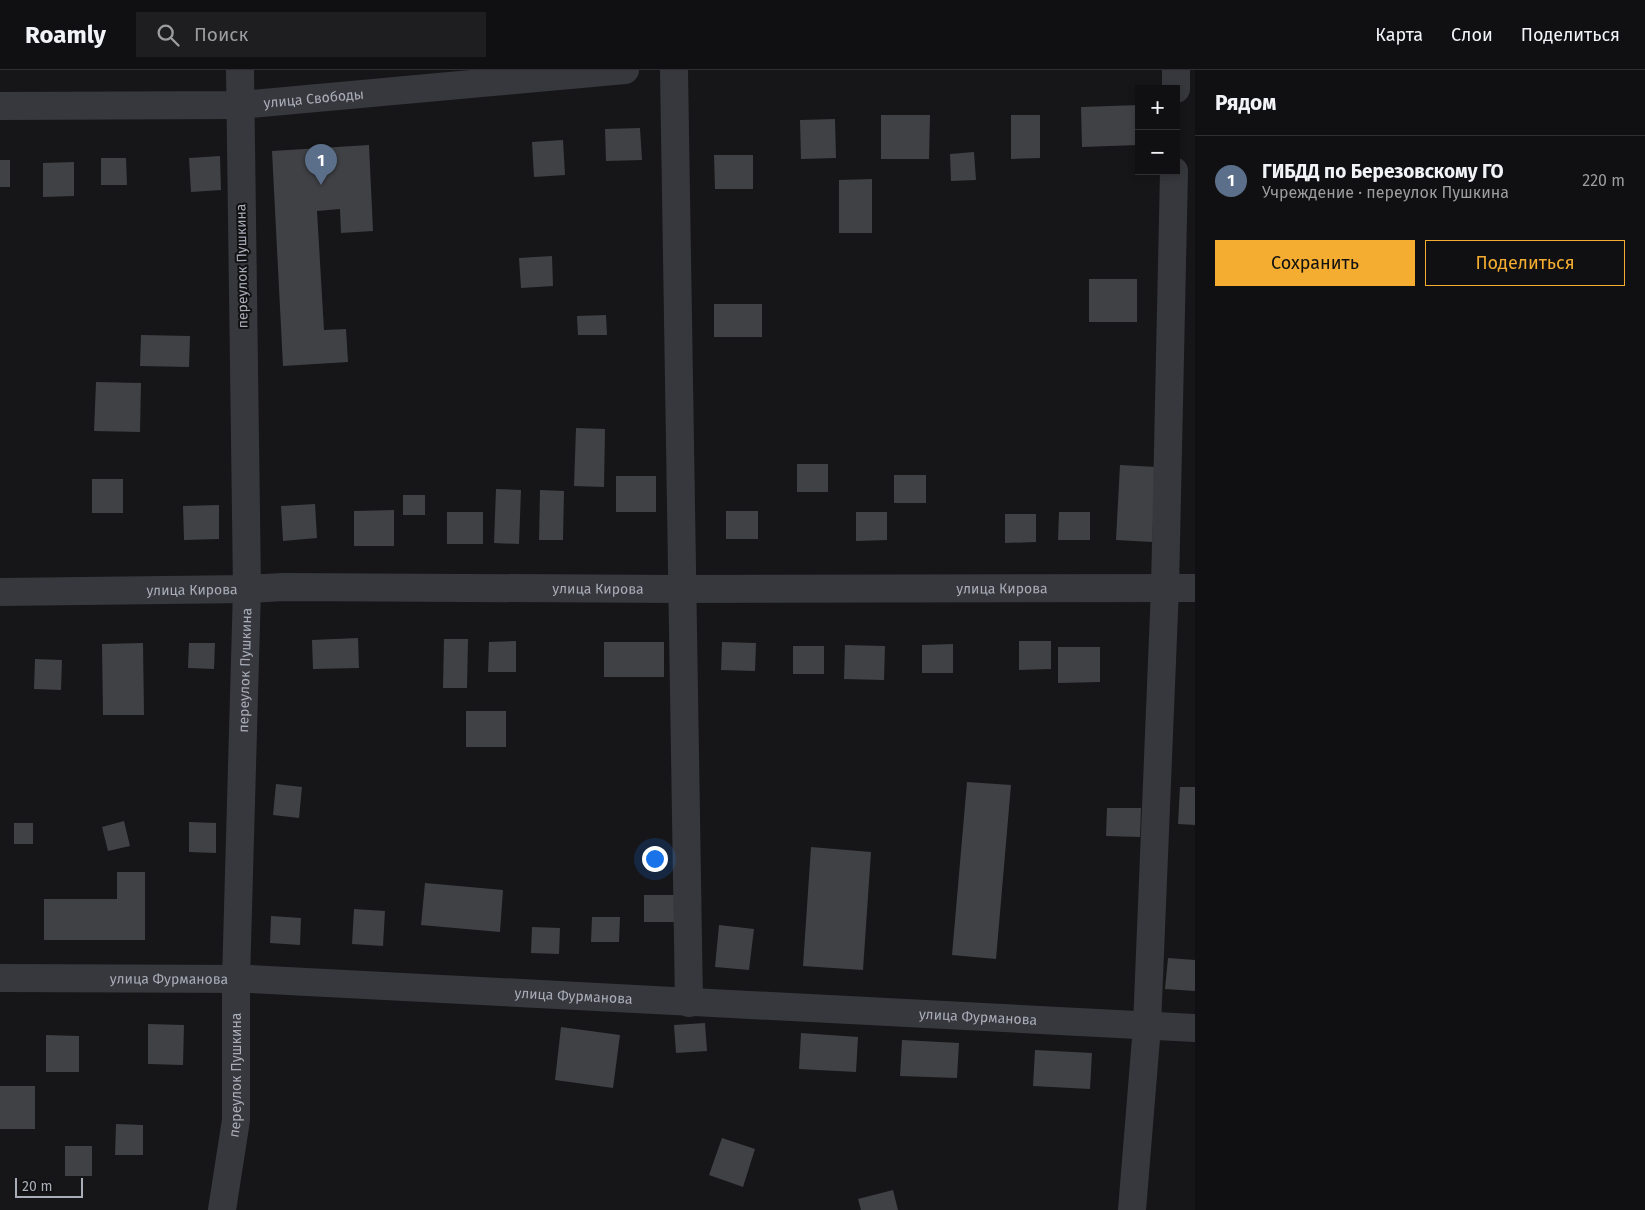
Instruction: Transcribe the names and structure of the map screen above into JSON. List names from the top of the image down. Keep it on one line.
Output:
{"streets":{"street":["улица Свободы","переулок Пушкина","улица Кирова","улица Фурманова"]},"crossings":[["улица Свободы","переулок Пушкина"],["переулок Пушкина","улица Кирова"],["переулок Пушкина","улица Фурманова"]],"scale_bar":"20 m","page":{"header":"Roamly","search":"Поиск","nav":["Карта","Слои","Поделиться"],"heading":"Рядом","map_buttons":["+","−"],"list":[{"mark":"1","name":"ГИБДД по Березовскому ГО","note":"Учреждение · переулок Пушкина","value":"220 m"}],"pins":"1","buttons":["Сохранить","Поделиться"],"scale":"20 m"}}
